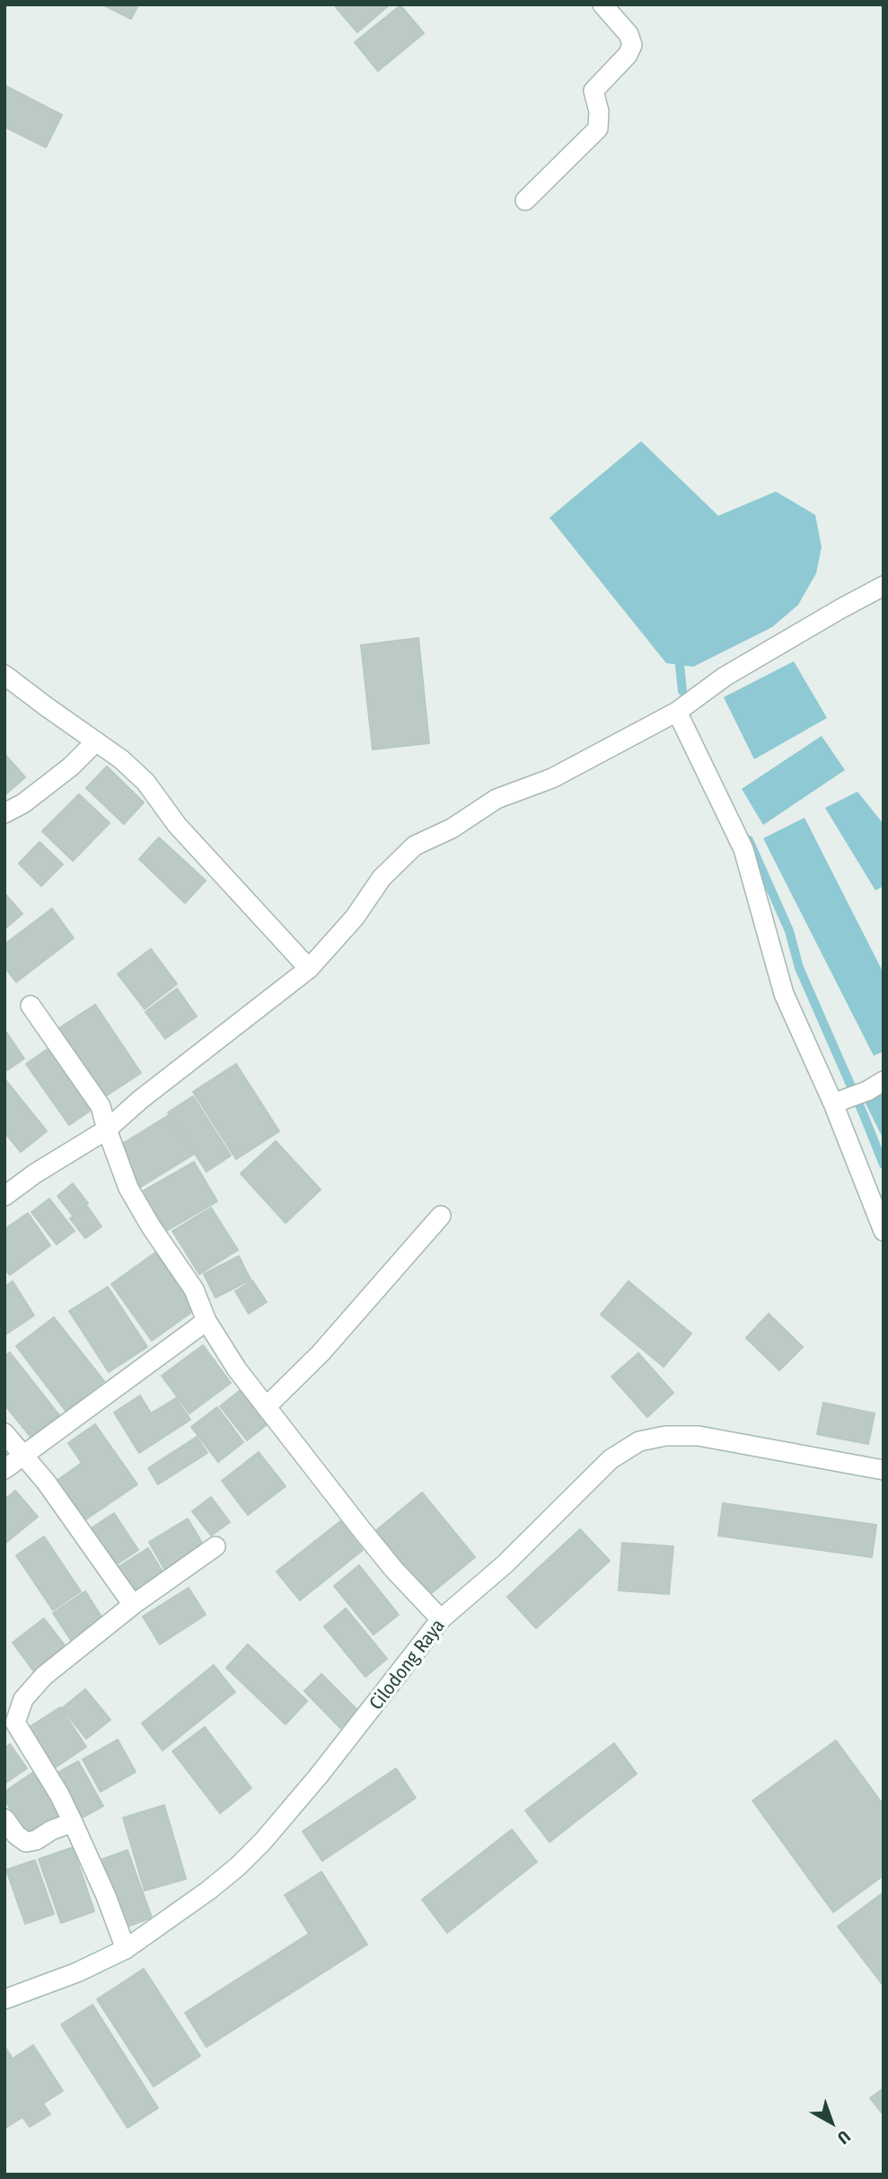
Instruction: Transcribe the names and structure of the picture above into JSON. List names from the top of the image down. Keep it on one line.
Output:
{"streets":{"street":["Cilodong Raya"]},"north":"bottom right"}
